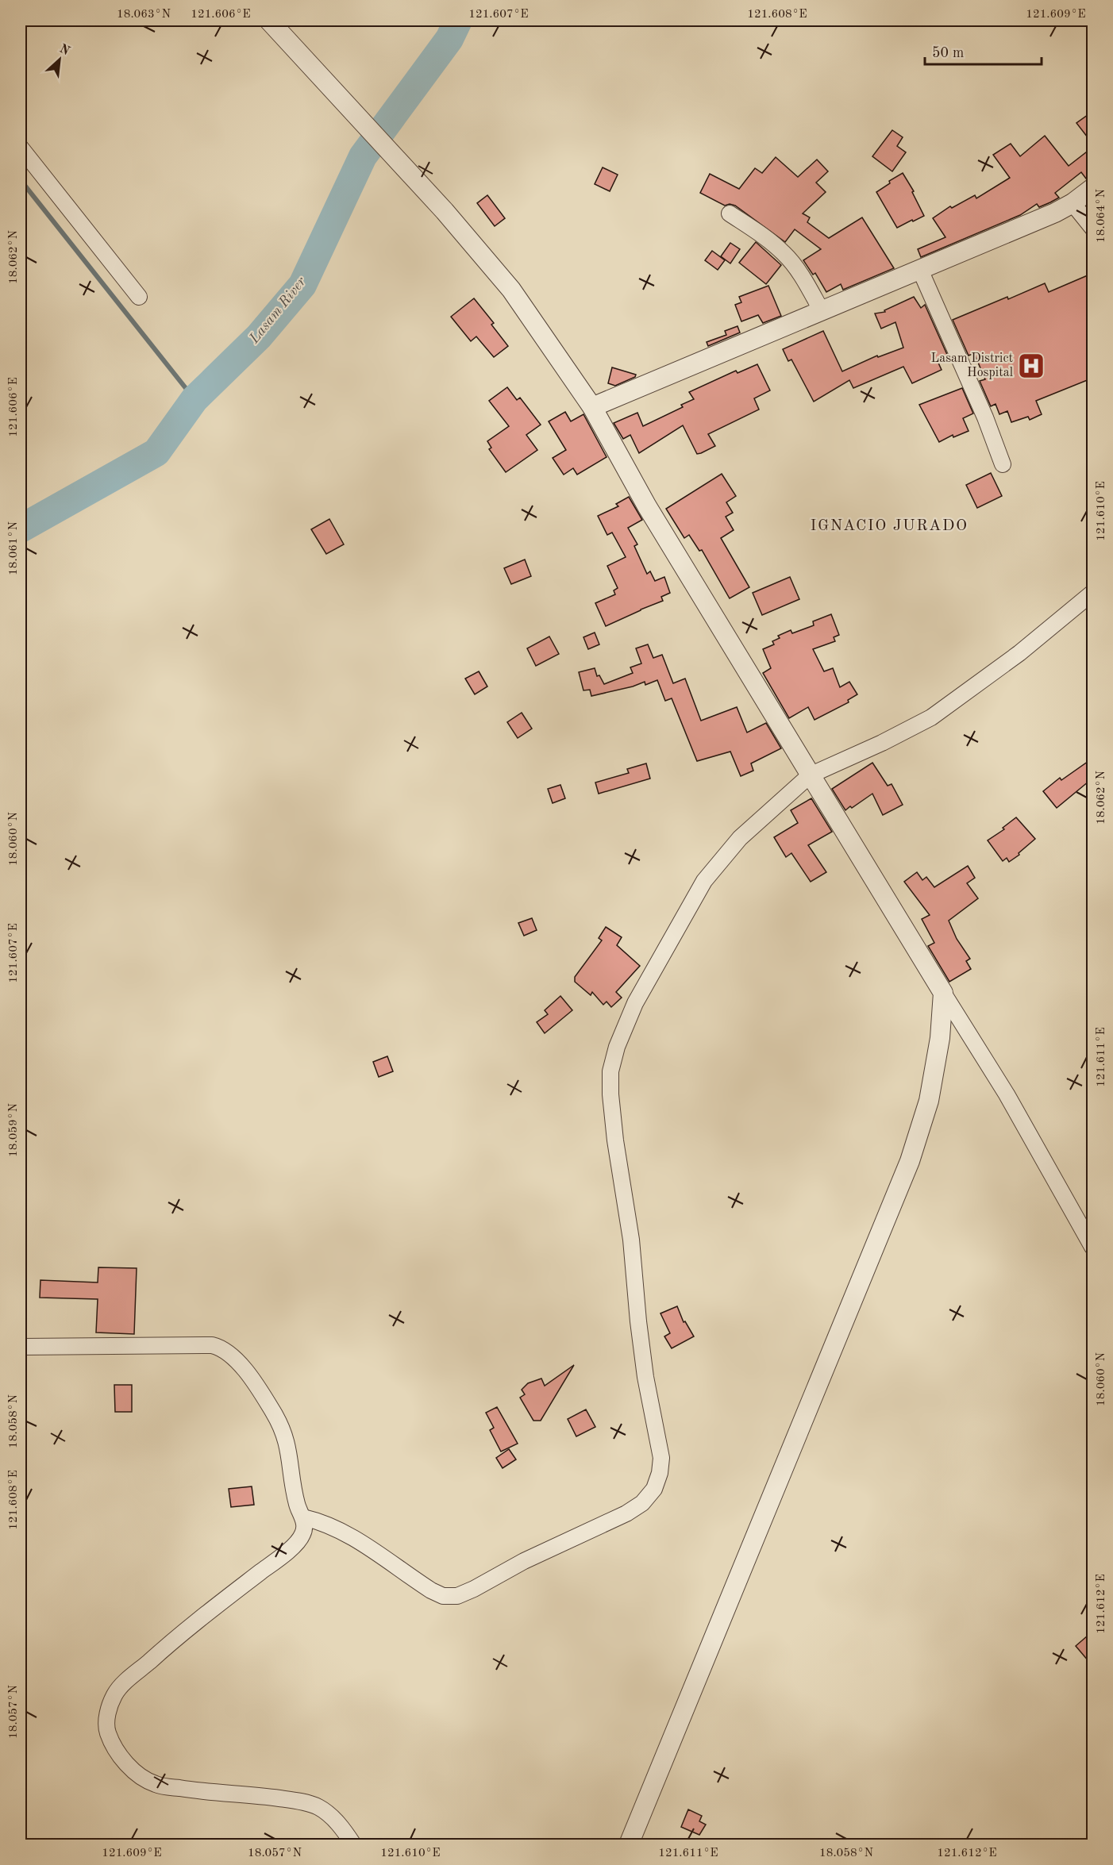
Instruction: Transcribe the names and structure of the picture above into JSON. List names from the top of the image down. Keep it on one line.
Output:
{"districts":["IGNACIO JURADO"],"water":["Lasam River"],"places":{"hospital":["Lasam District Hospital"]},"scale_bar":"50 m","north":"top right","coordinates":["18.063°N","121.606°E","121.607°E","121.608°E","121.609°E","18.064°N","18.062°N","121.610°E","18.061°N","18.060°N","121.611°E","18.059°N","18.058°N","121.612°E","18.057°N"]}
